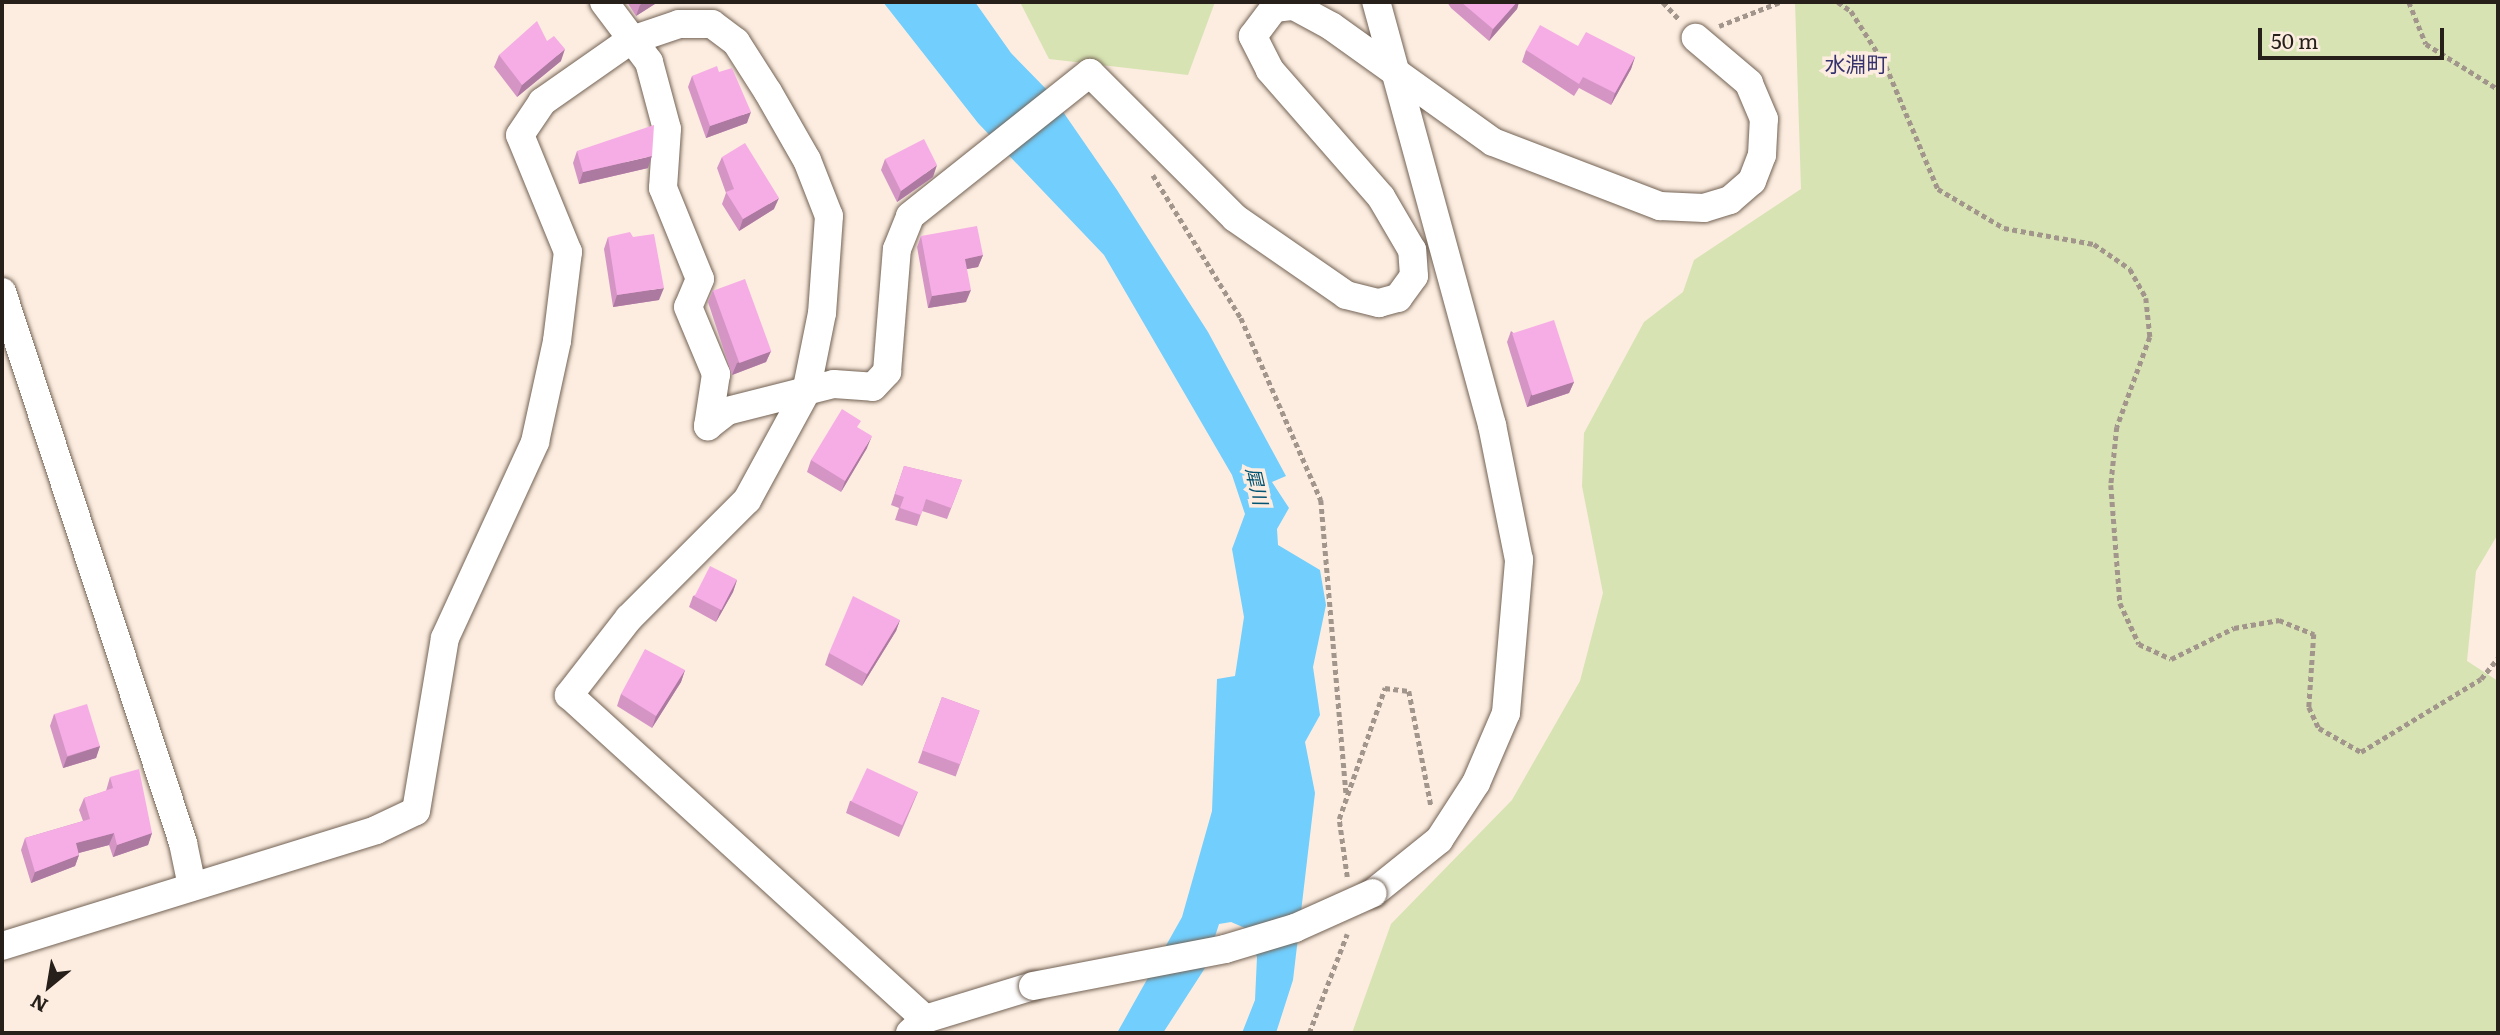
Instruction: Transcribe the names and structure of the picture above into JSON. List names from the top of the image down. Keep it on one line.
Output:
{"districts":["水淵町"],"water":["犀川"],"scale_bar":"50 m","north":"bottom left"}
